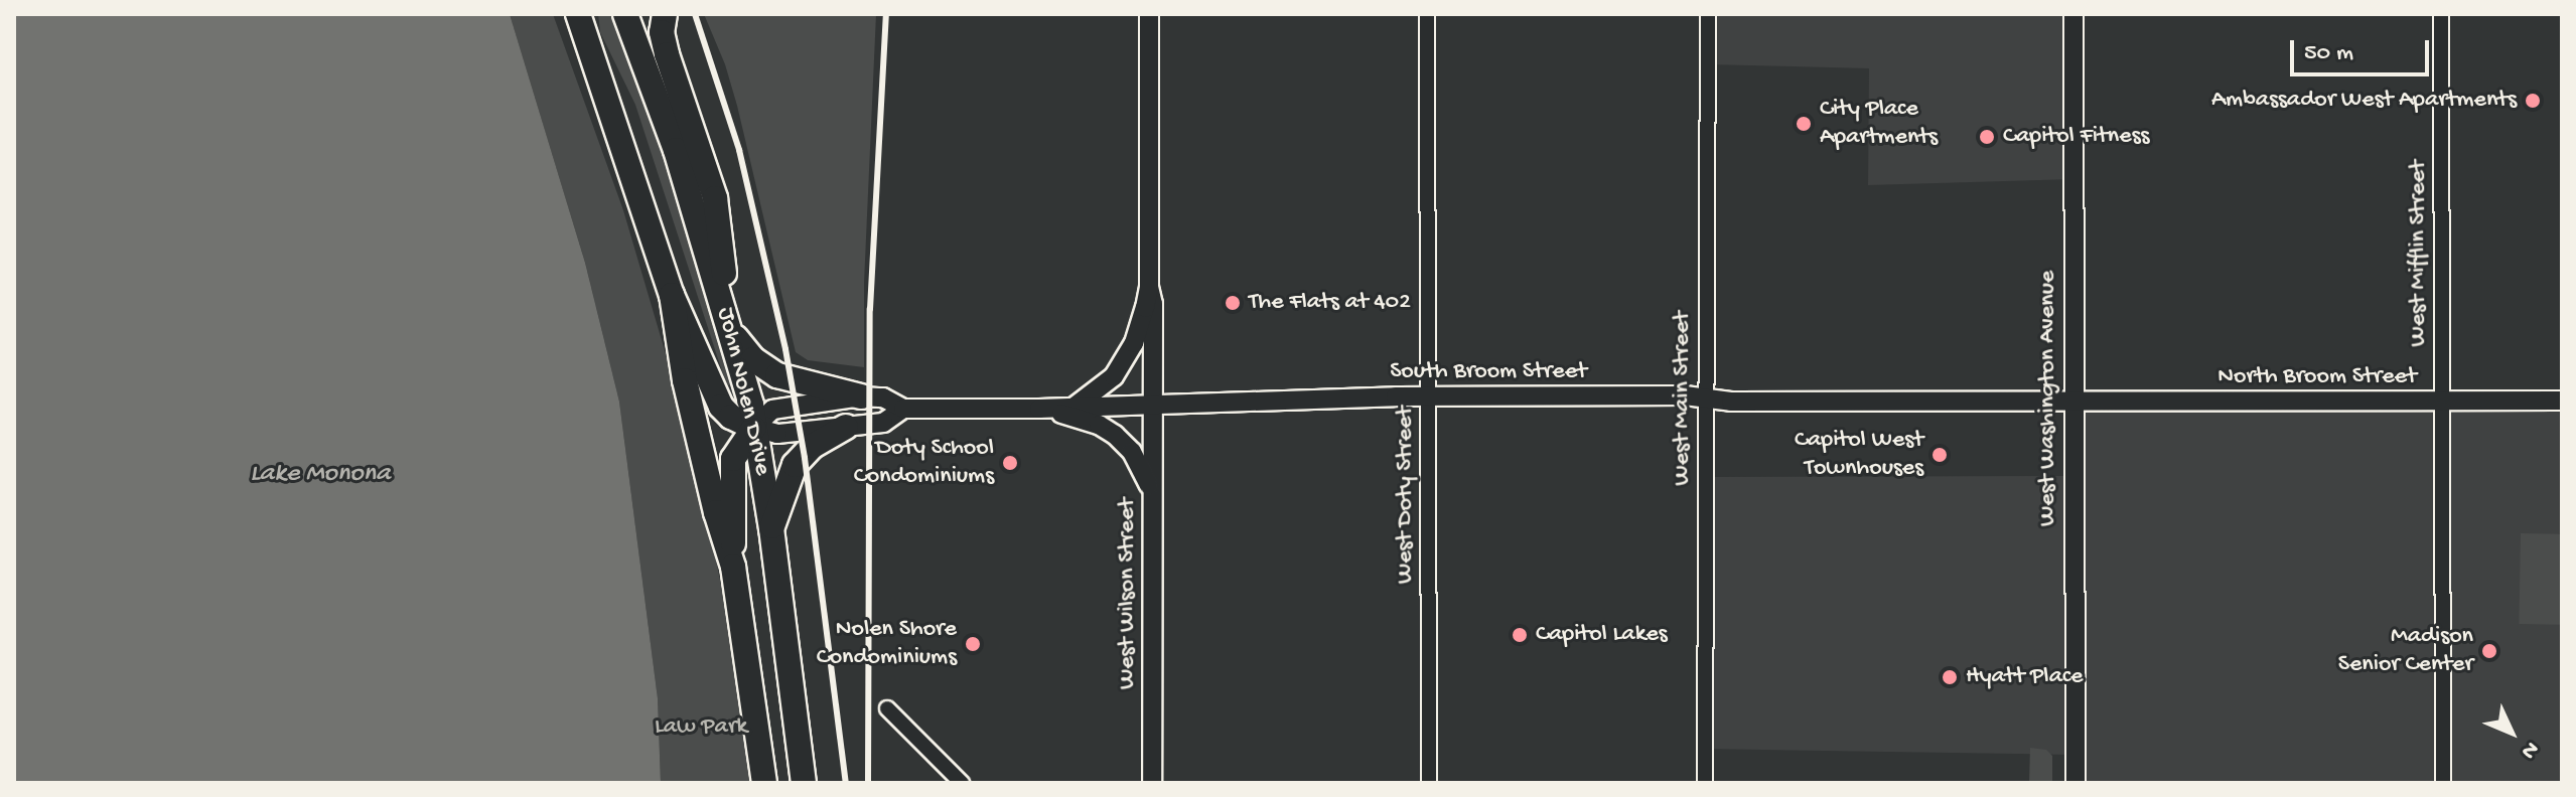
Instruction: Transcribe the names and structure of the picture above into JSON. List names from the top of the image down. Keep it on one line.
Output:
{"streets":{"main road":["John Nolen Drive"],"street":["West Mifflin Street","South Broom Street","North Broom Street","West Main Street","West Washington Avenue","West Doty Street","West Wilson Street"]},"crossings":[["West Mifflin Street","North Broom Street"],["South Broom Street","North Broom Street"],["South Broom Street","John Nolen Drive"],["South Broom Street","West Main Street"],["South Broom Street","West Washington Avenue"],["South Broom Street","West Doty Street"],["South Broom Street","West Wilson Street"],["North Broom Street","West Washington Avenue"]],"water":["Lake Monona"],"parks":["Law Park"],"places":["Ambassador West Apartments","City Place Apartments","Capitol Fitness","The Flats at 402","Capitol West Townhouses","Doty School Condominiums","Capitol Lakes","Nolen Shore Condominiums","Madison Senior Center","Hyatt Place"],"scale_bar":"50 m","north":"bottom right"}
